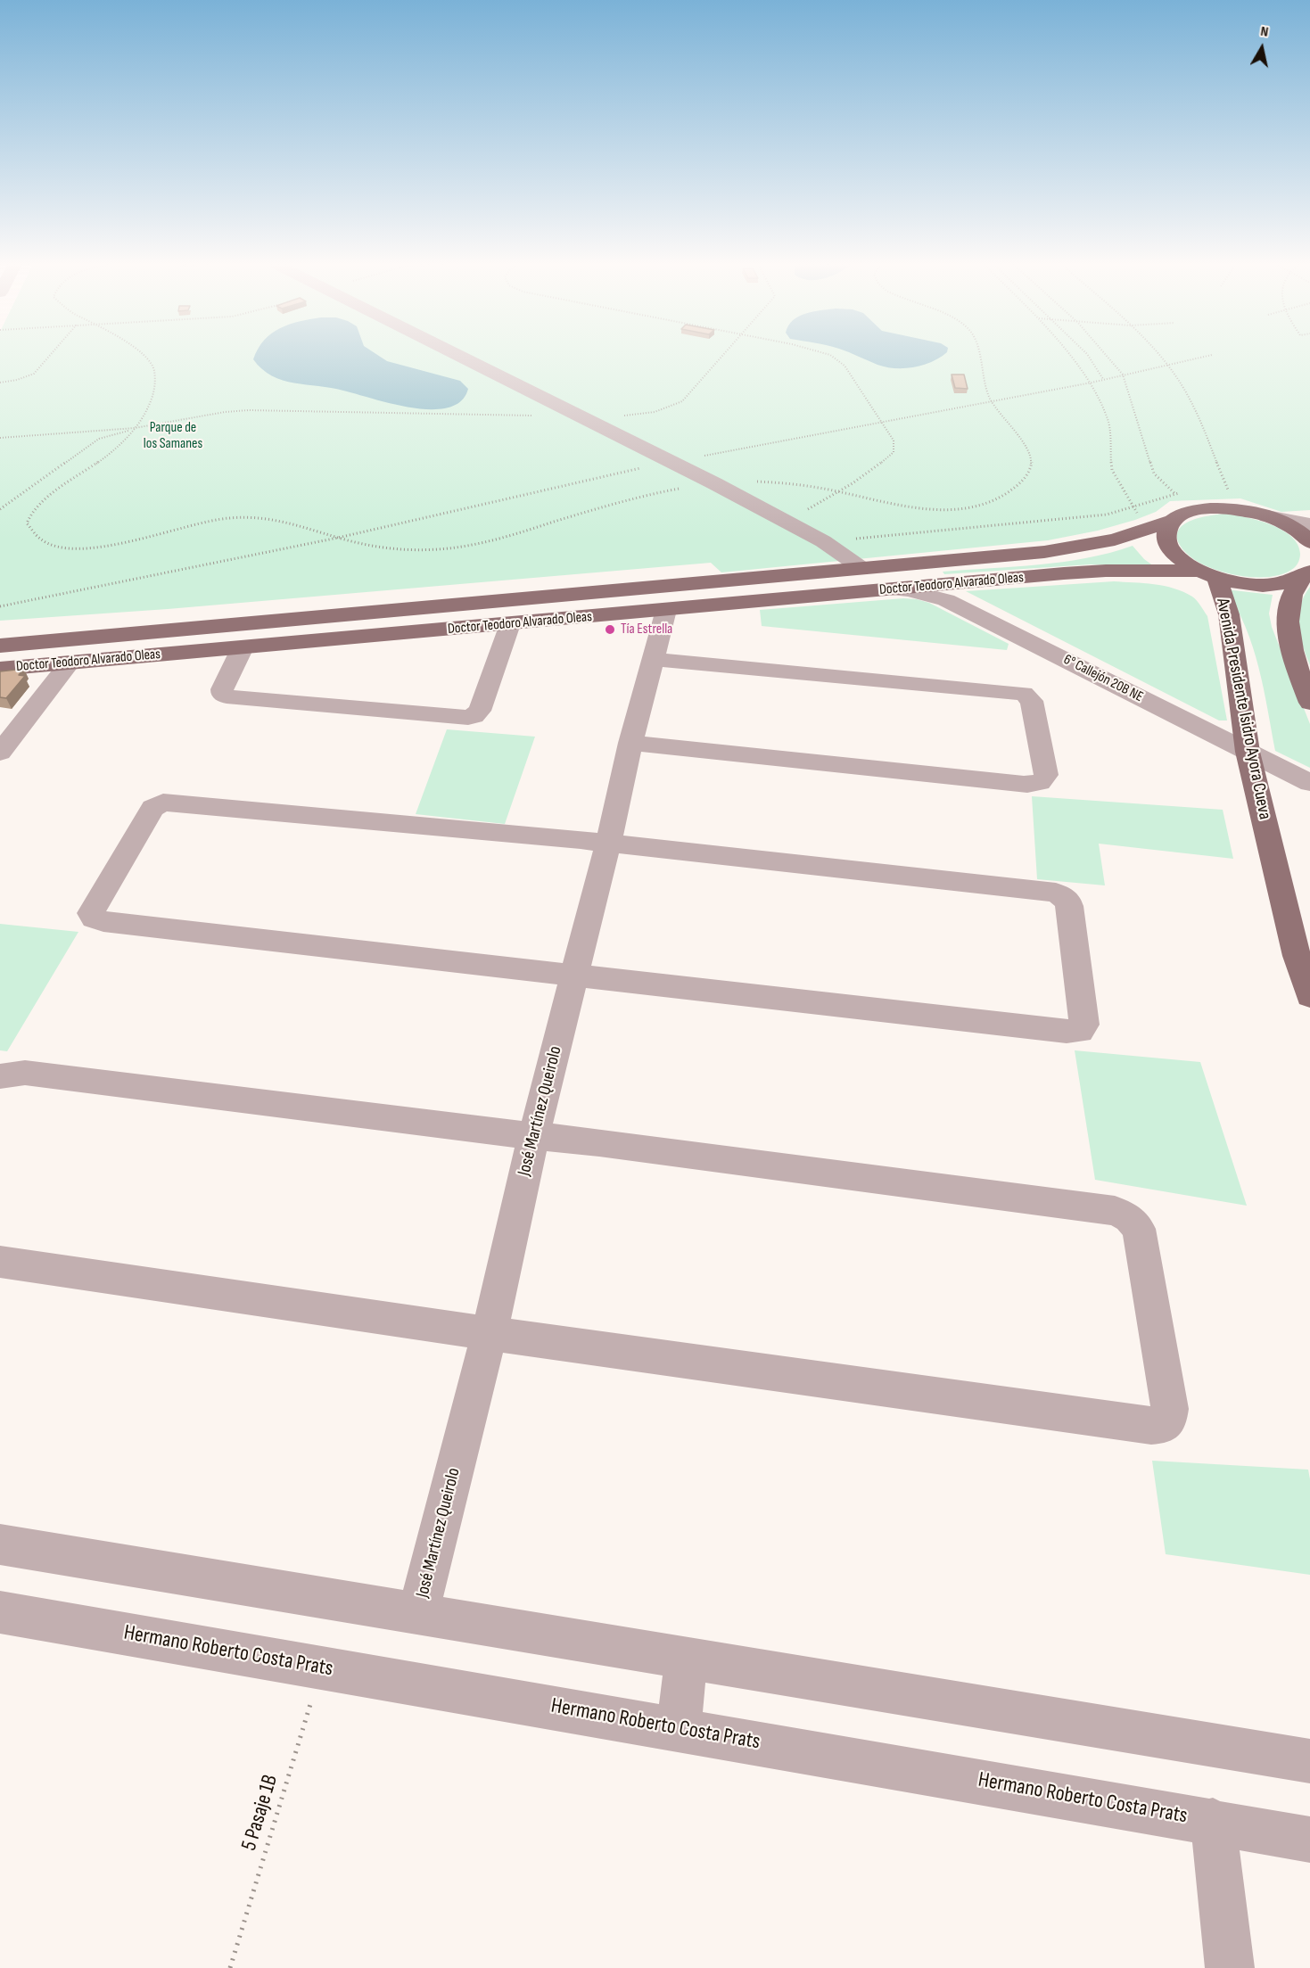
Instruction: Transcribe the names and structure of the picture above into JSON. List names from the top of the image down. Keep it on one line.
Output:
{"streets":{"main road":["Doctor Teodoro Alvarado Oleas","Avenida Presidente Isidro Ayora Cueva"],"street":["6° Callejón 20B NE","José Martínez Queirolo","Hermano Roberto Costa Prats"],"path":["5 Pasaje 1B"]},"crossings":[["Doctor Teodoro Alvarado Oleas","6° Callejón 20B NE"],["Doctor Teodoro Alvarado Oleas","Avenida Presidente Isidro Ayora Cueva"],["Doctor Teodoro Alvarado Oleas","José Martínez Queirolo"],["6° Callejón 20B NE","Avenida Presidente Isidro Ayora Cueva"],["Hermano Roberto Costa Prats","5 Pasaje 1B"]],"parks":["Parque de los Samanes"],"places":["Tía Estrella"],"north":"top"}
